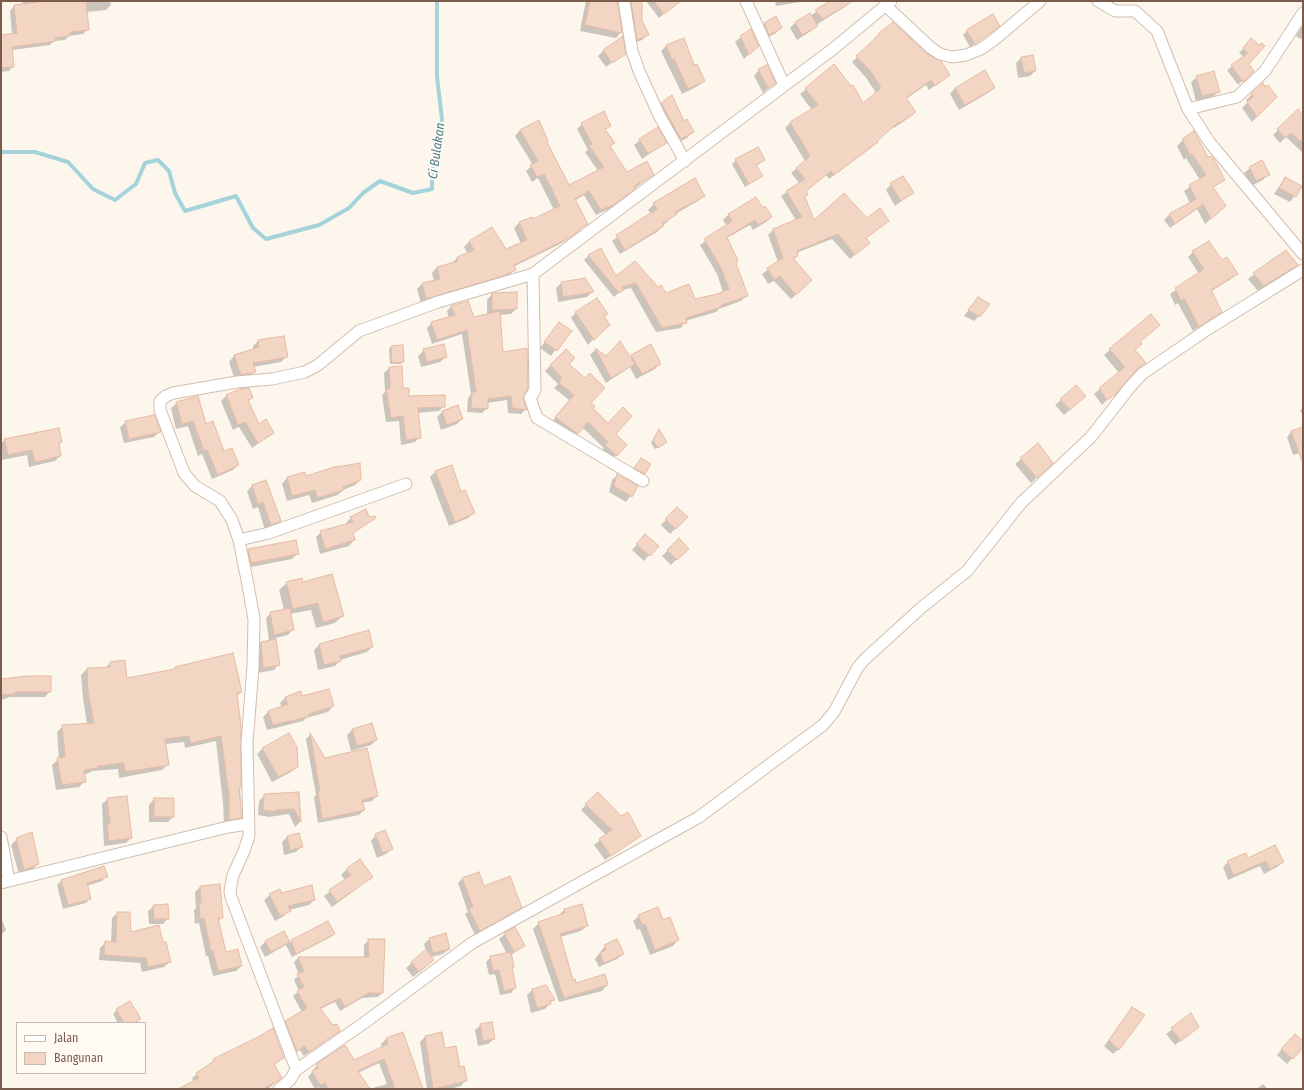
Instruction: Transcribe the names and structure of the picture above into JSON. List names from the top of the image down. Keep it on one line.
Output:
{"water":["Ci Bulakan"],"legend":["Jalan","Bangunan"]}
